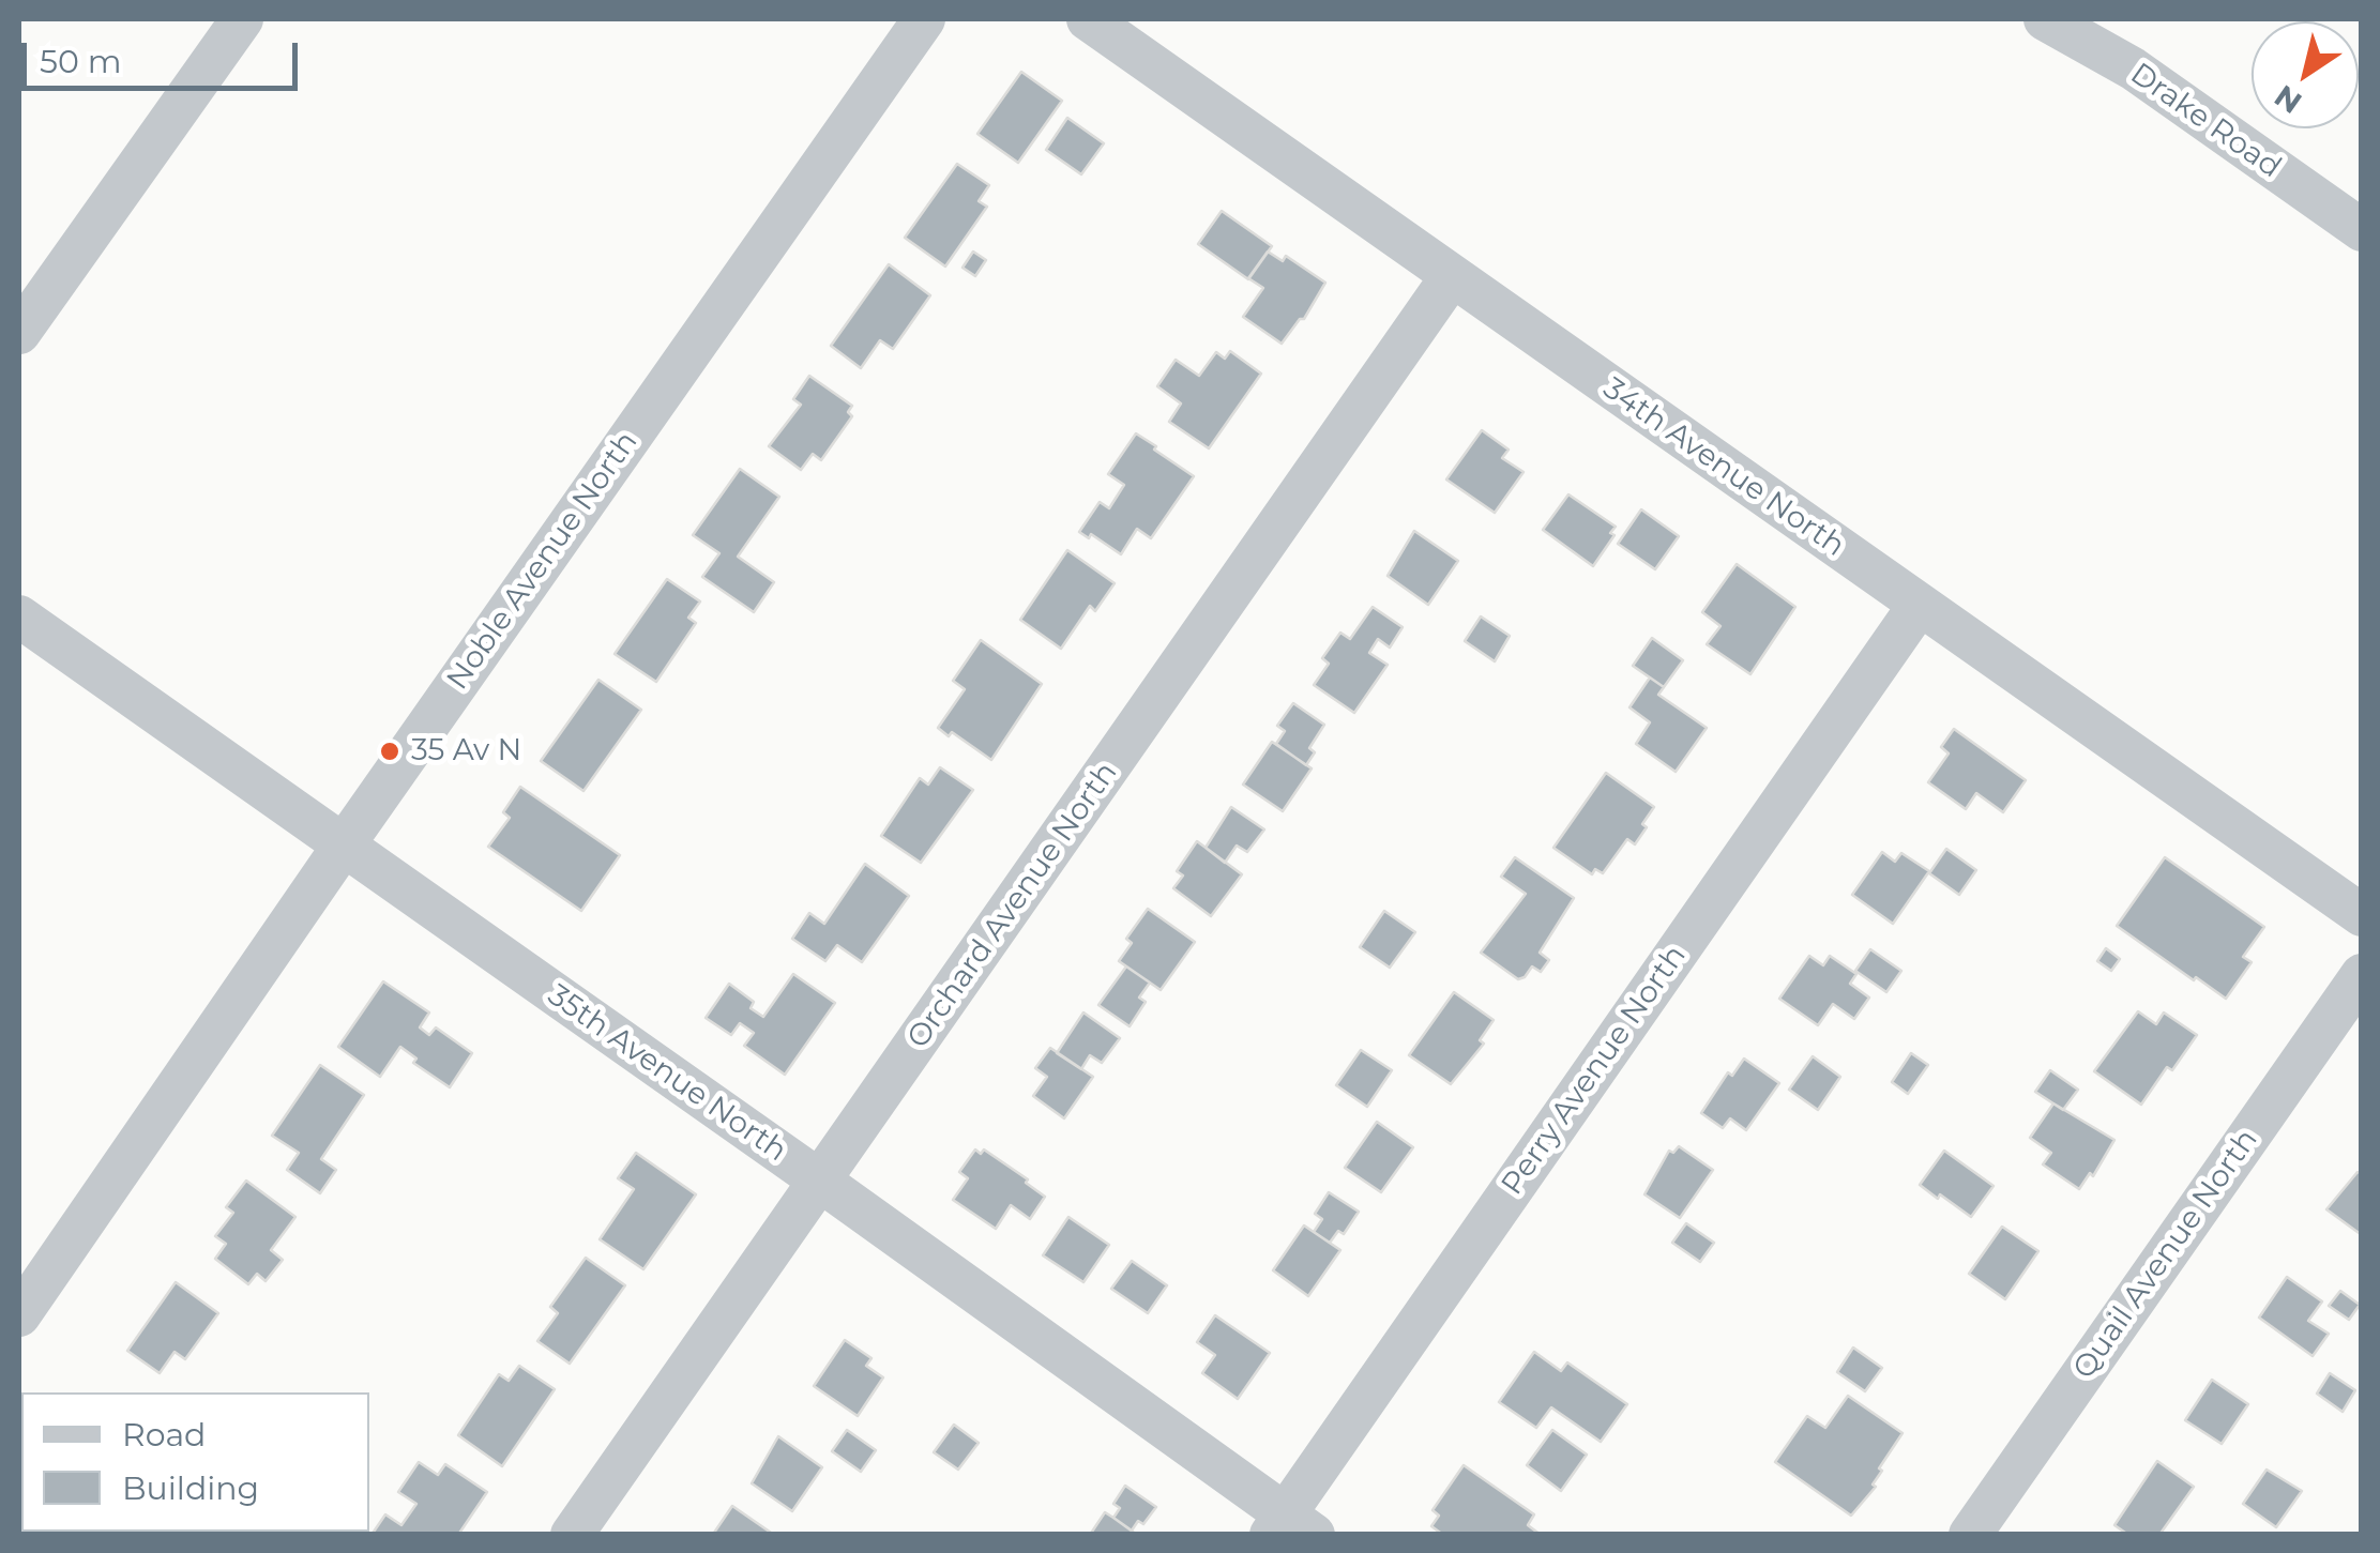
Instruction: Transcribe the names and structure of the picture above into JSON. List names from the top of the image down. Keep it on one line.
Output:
{"streets":{"street":["Drake Road","34th Avenue North","Noble Avenue North","Orchard Avenue North","Perry Avenue North","35th Avenue North","Quail Avenue North"]},"crossings":[["34th Avenue North","Orchard Avenue North"],["34th Avenue North","Perry Avenue North"],["Noble Avenue North","35th Avenue North"],["Orchard Avenue North","35th Avenue North"],["Perry Avenue North","35th Avenue North"]],"places":["35 Av N"],"legend":["Road","Building"],"scale_bar":"50 m","north":"bottom left"}
